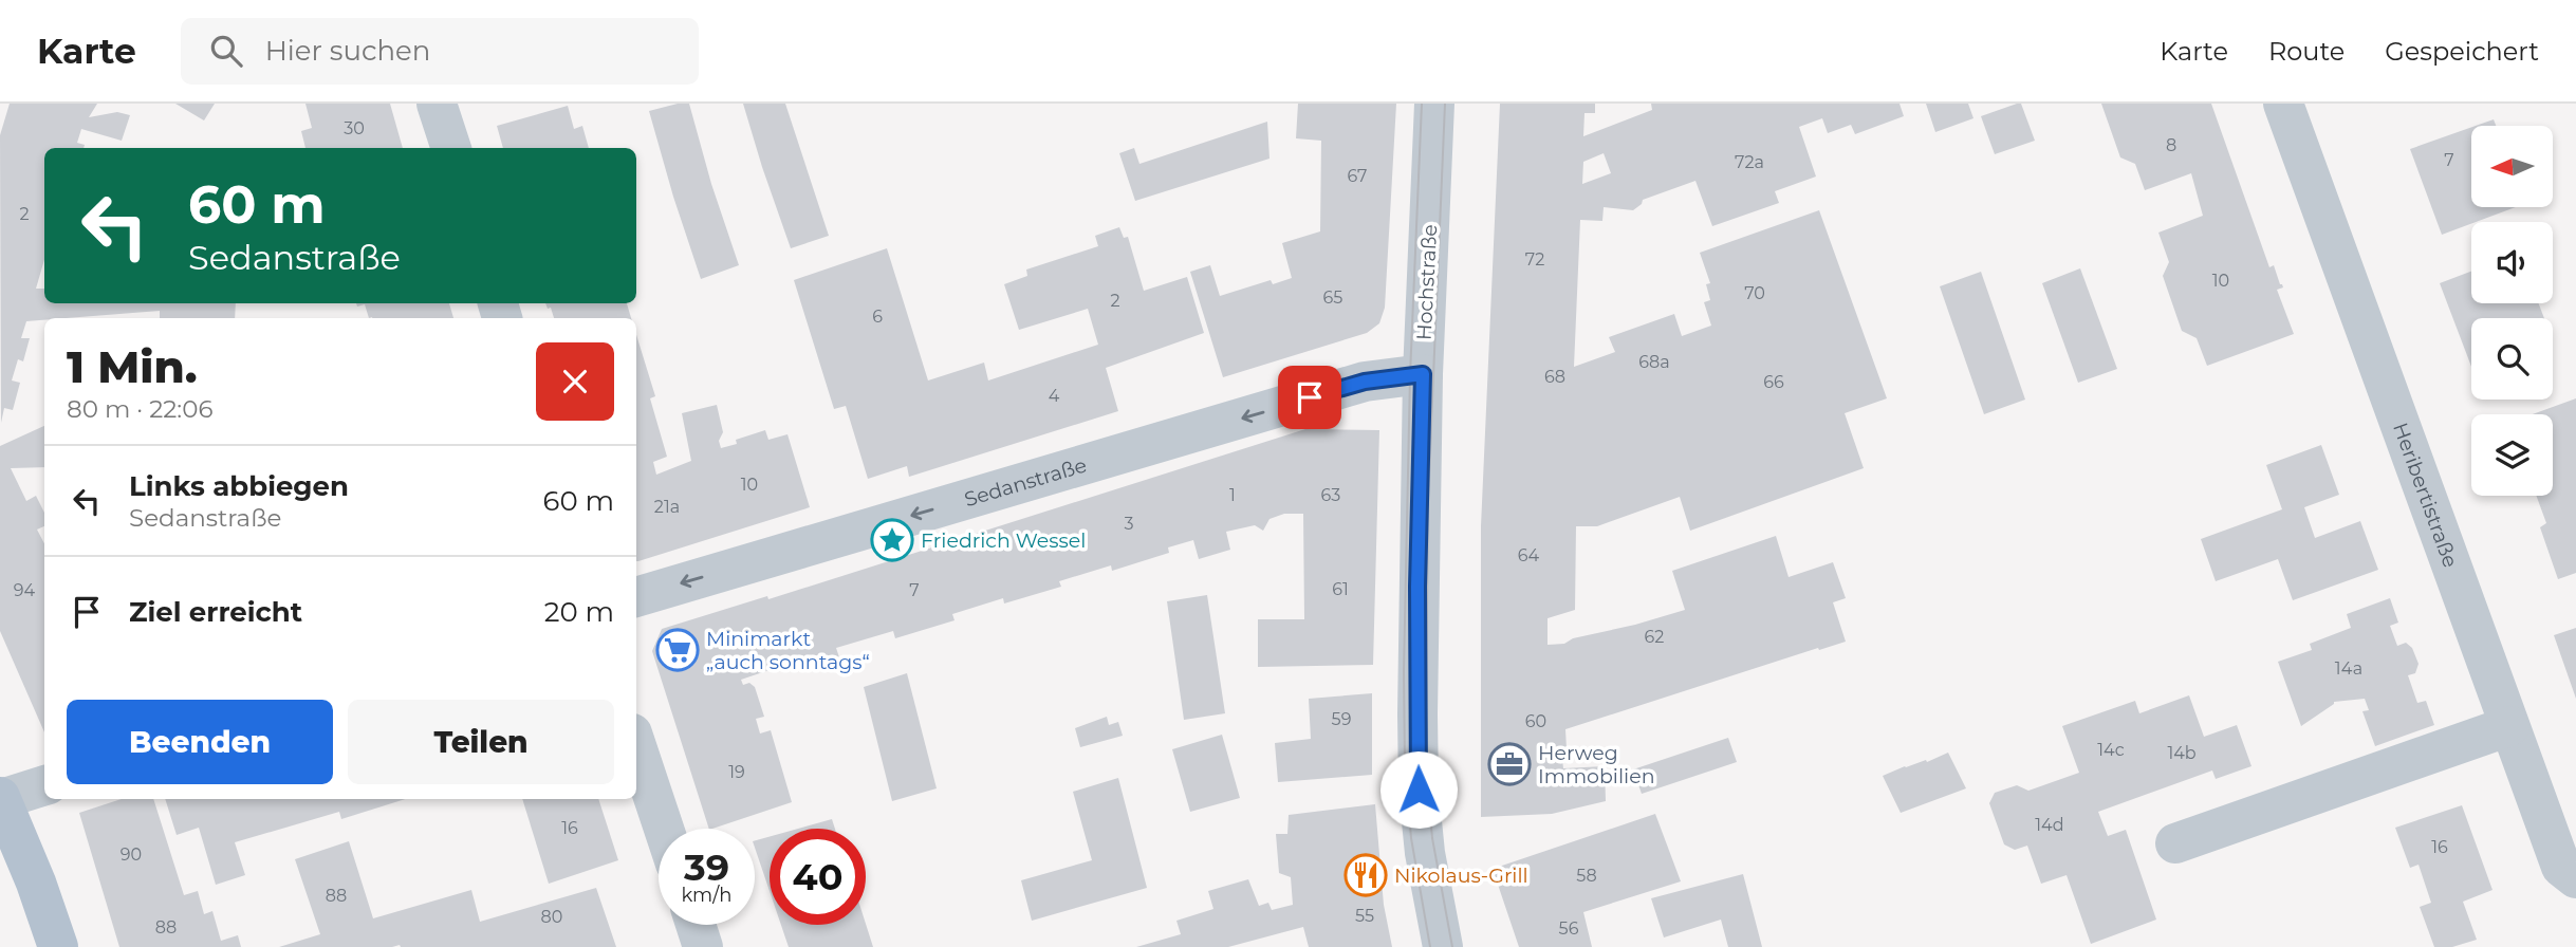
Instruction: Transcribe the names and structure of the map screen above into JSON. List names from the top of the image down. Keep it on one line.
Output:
{"streets":{"street":["Hochstraße","Sedanstraße","Heribertistraße"]},"crossings":[["Hochstraße","Sedanstraße"]],"one_way":["Sedanstraße"],"places":{"place":["Friedrich Wessel"],"supermarket":["Minimarkt „auch sonntags“"],"office":["Herweg Immobilien"],"restaurant":["Nikolaus-Grill"]},"house_numbers":["30","8","7","72a","67","2","72","10","70","65","2","6","68a","68","66","4","10","1","63","21a","3","64","61","94","7","62","14a","59","60","14c","14b","19","14d","16","16","90","58","88","55","80","88","56"],"north":"left","page":{"header":"Karte","search":"Hier suchen","nav":["Karte","Route","Gespeichert"],"turn":["60 m","Sedanstraße"],"heading":["1 Min.","80 m · 22:06"],"list":[{"name":"Links abbiegen","note":"Sedanstraße","value":"60 m"},{"name":"Ziel erreicht","value":"20 m"}],"buttons":["Beenden","Teilen"],"speed":"39 km/h","limit":"40"}}
